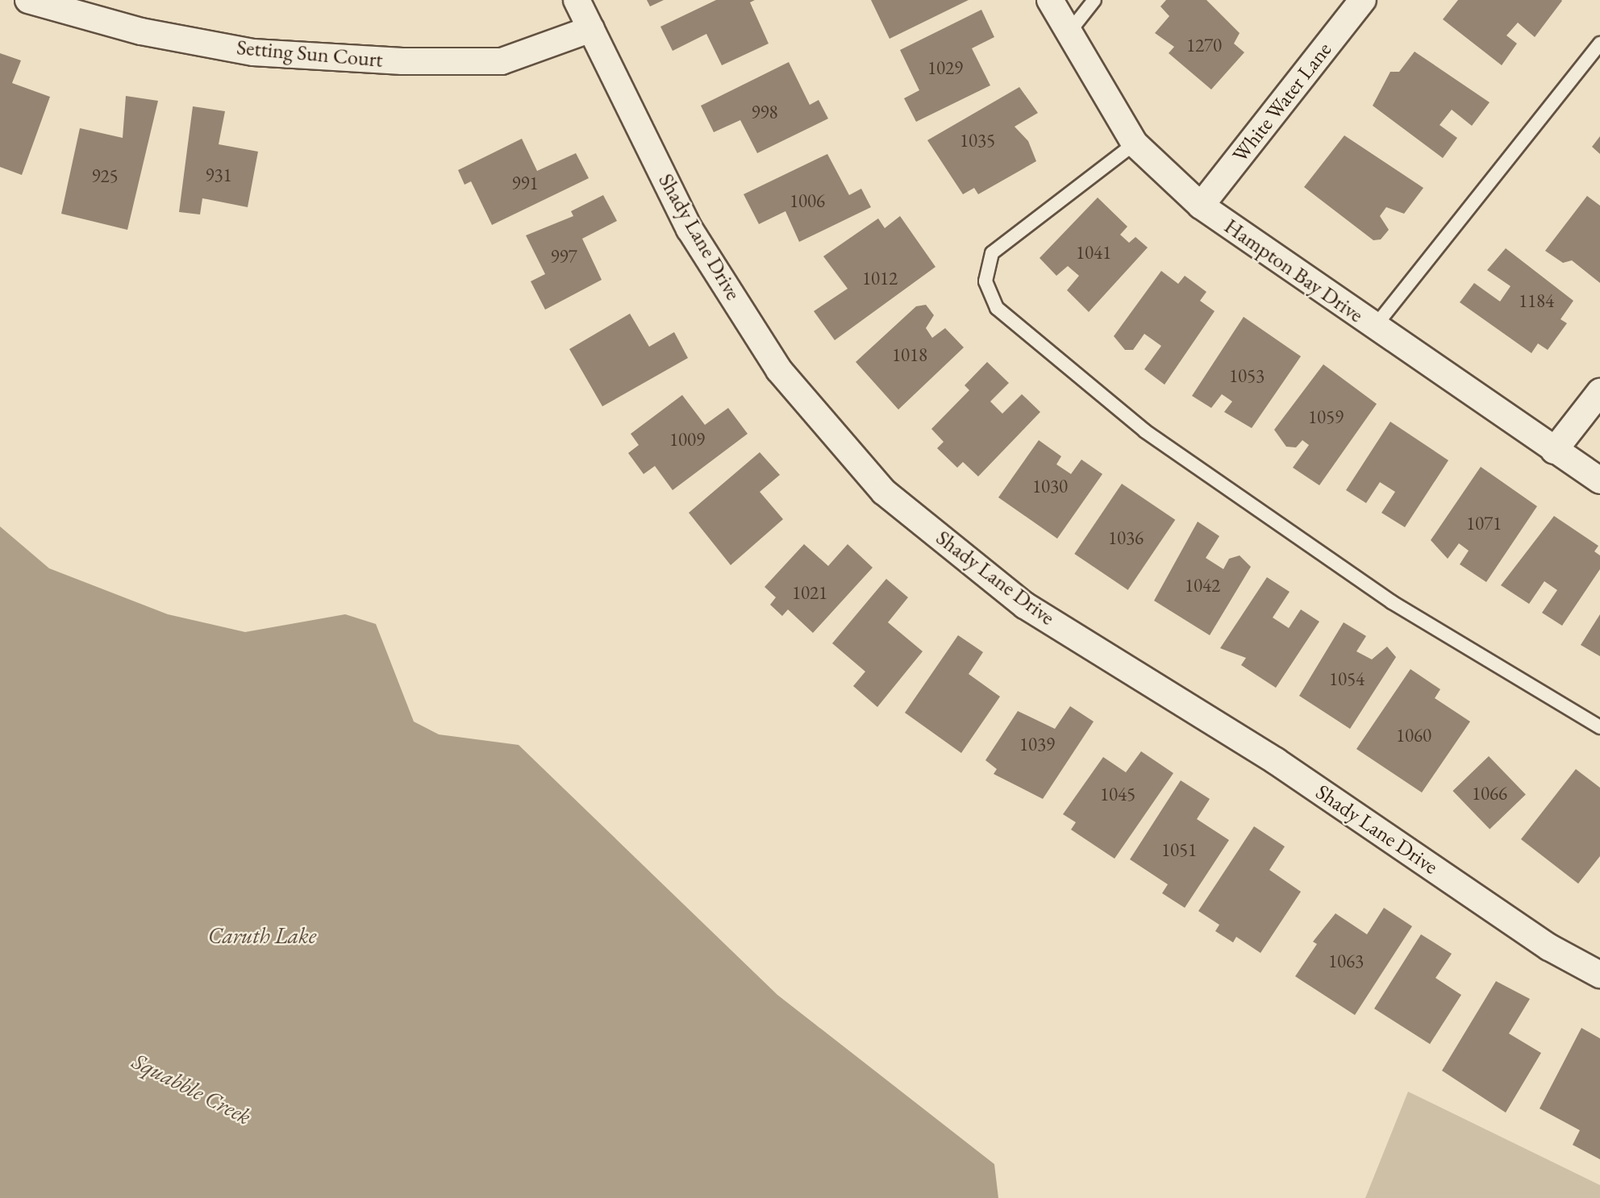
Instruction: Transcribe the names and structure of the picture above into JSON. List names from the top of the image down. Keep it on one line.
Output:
{"streets":{"street":["Setting Sun Court","White Water Lane","Shady Lane Drive","Hampton Bay Drive"]},"crossings":[["Setting Sun Court","Shady Lane Drive"],["White Water Lane","Hampton Bay Drive"]],"water":["Caruth Lake","Squabble Creek"],"house_numbers":["1270","1029","998","1035","931","925","991","1006","1041","997","1012","1184","1018","1053","1059","1009","1030","1071","1036","1042","1021","1054","1060","1039","1066","1045","1051","1063"]}
